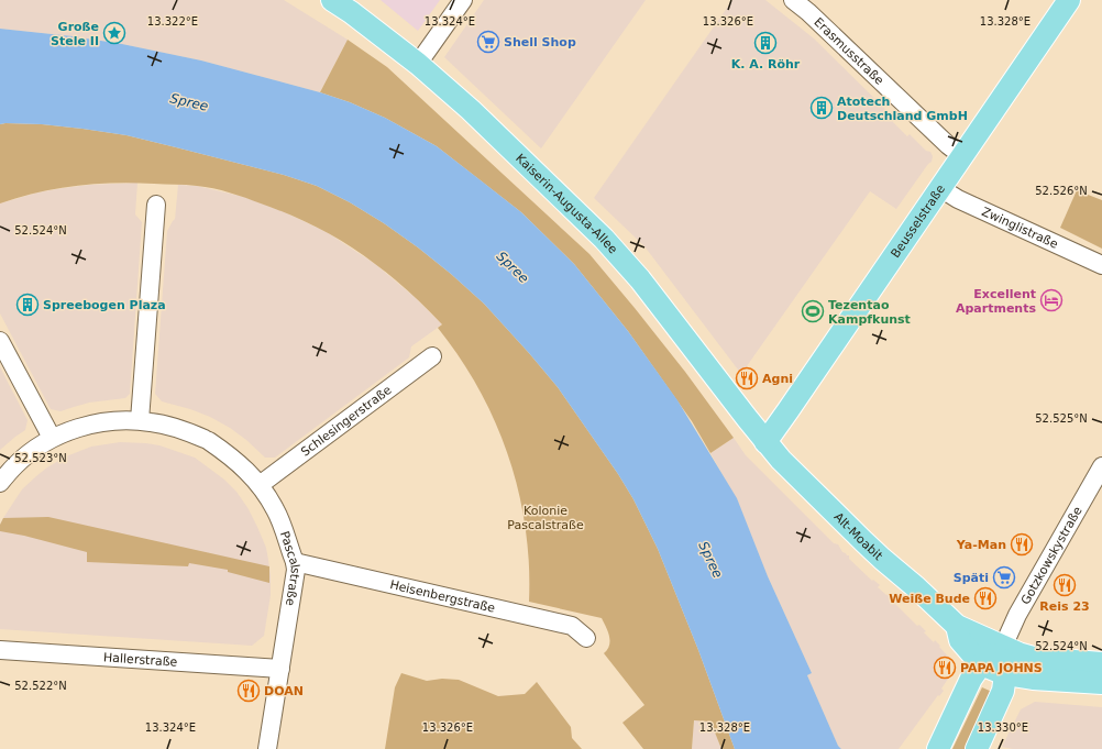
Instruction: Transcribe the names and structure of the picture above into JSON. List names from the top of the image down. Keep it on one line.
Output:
{"streets":{"main road":["Kaiserin-Augusta-Allee","Beusselstraße","Alt-Moabit","Gotzkowskystraße"],"street":["Erasmusstraße","Zwinglistraße","Schlesingerstraße","Pascalstraße","Heisenbergstraße","Hallerstraße"]},"crossings":[["Erasmusstraße","Beusselstraße"],["Kaiserin-Augusta-Allee","Beusselstraße"],["Kaiserin-Augusta-Allee","Alt-Moabit"],["Beusselstraße","Zwinglistraße"],["Beusselstraße","Alt-Moabit"],["Schlesingerstraße","Pascalstraße"],["Alt-Moabit","Gotzkowskystraße"],["Pascalstraße","Heisenbergstraße"],["Pascalstraße","Hallerstraße"]],"water":["Spree"],"parks":["Kolonie Pascalstraße"],"places":{"place":["Große Stele II"],"supermarket":["Shell Shop","Späti"],"building":["K. A. Röhr","Atotech Deutschland GmbH","Spreebogen Plaza"],"hotel":["Excellent Apartments"],"sports":["Tezentao Kampfkunst"],"restaurant":["Agni","Ya-Man","Reis 23","Weiße Bude","PAPA JOHNS","DOAN"]},"coordinates":["13.322°E","13.324°E","13.326°E","13.328°E","52.526°N","52.524°N","52.525°N","52.523°N","52.522°N","13.330°E"]}
